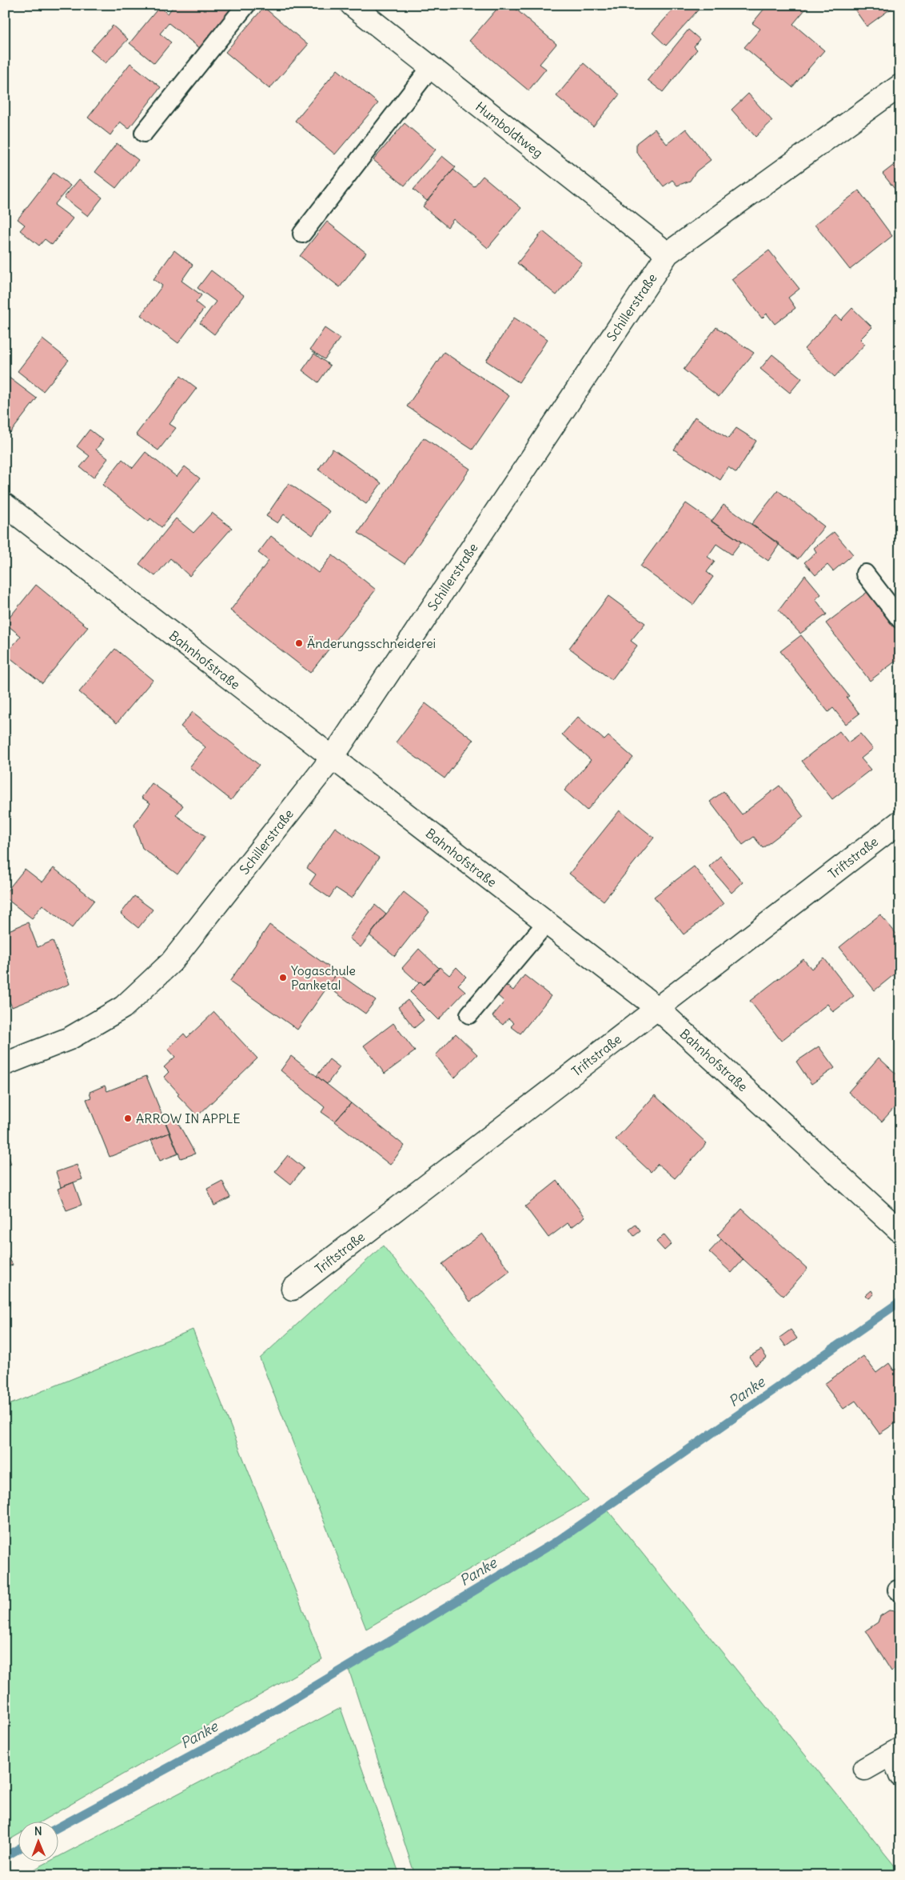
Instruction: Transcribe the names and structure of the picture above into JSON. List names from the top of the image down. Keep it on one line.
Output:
{"streets":{"street":["Humboldtweg","Schillerstraße","Bahnhofstraße","Triftstraße"]},"crossings":[["Humboldtweg","Schillerstraße"],["Schillerstraße","Bahnhofstraße"],["Bahnhofstraße","Triftstraße"]],"water":["Panke"],"places":["Änderungsschneiderei","Yogaschule Panketal","ARROW IN APPLE"],"north":"top"}
